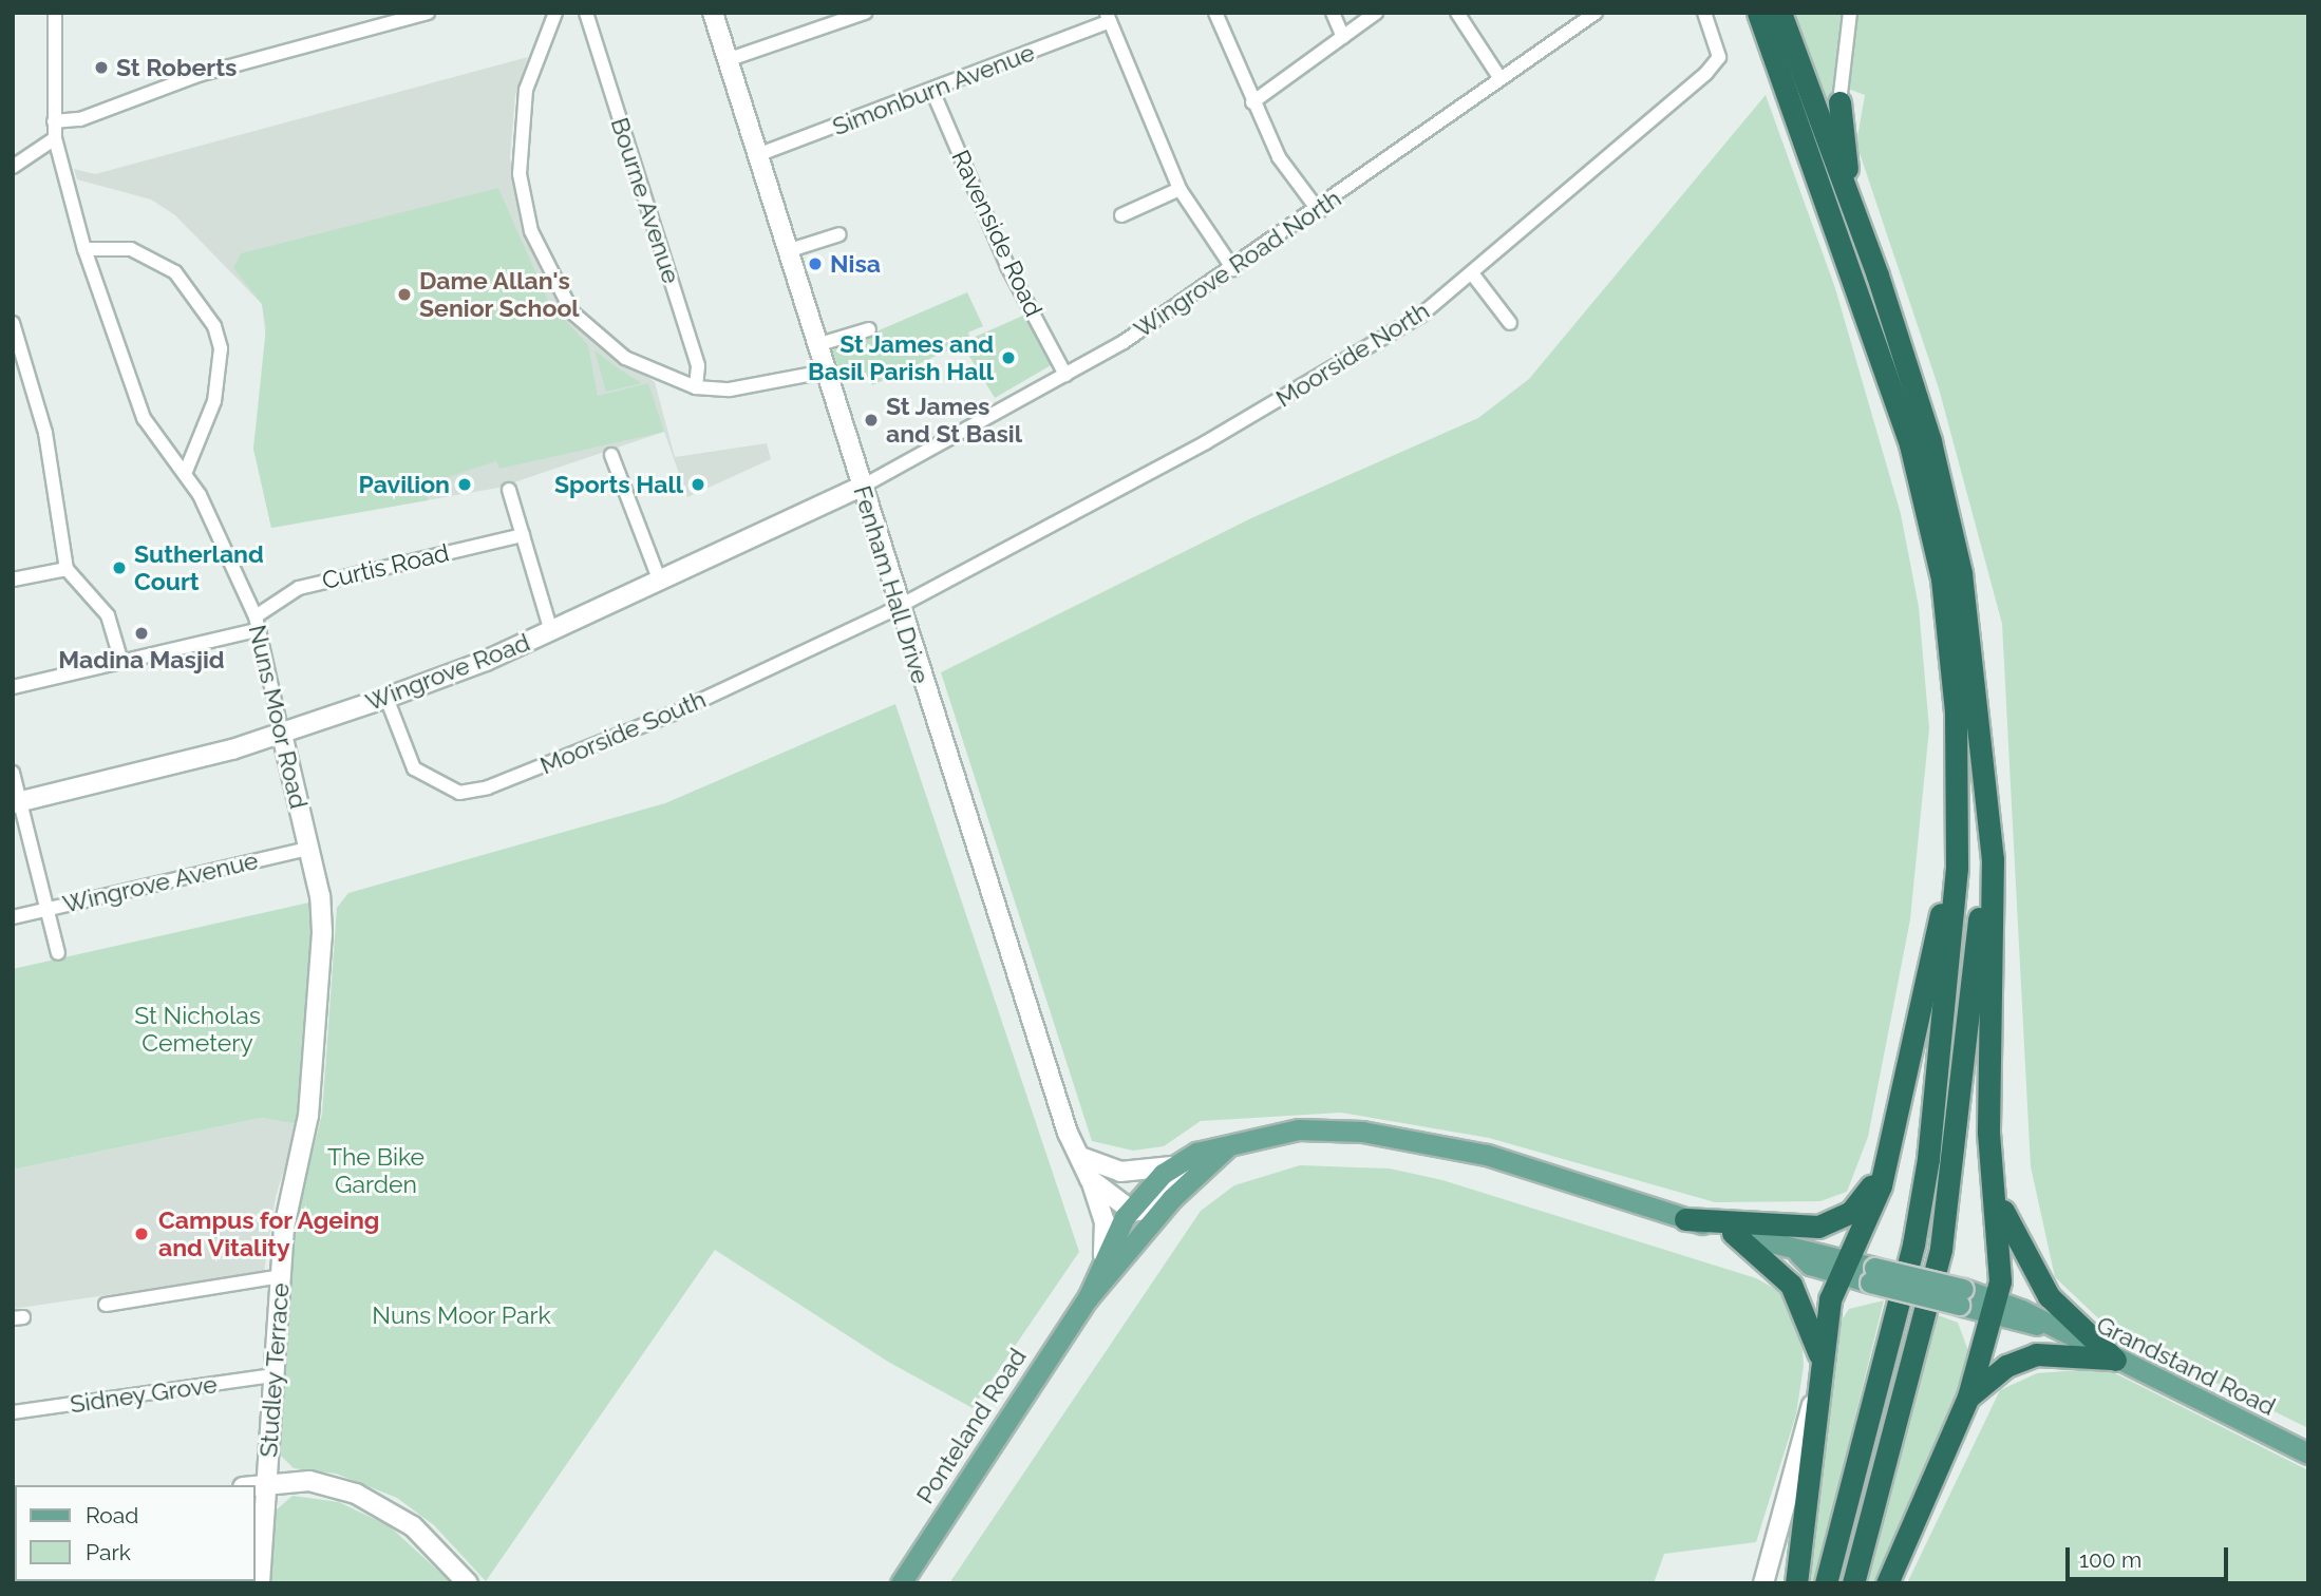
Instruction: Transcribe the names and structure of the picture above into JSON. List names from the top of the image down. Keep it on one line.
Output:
{"streets":{"main road":["Grandstand Road","Ponteland Road"],"street":["Simonburn Avenue","Bourne Avenue","Ravenside Road","Wingrove Road North","Moorside North","Curtis Road","Fenham Hall Drive","Wingrove Road","Nuns Moor Road","Moorside South","Wingrove Avenue","Studley Terrace","Sidney Grove"]},"crossings":[["Simonburn Avenue","Ravenside Road"],["Simonburn Avenue","Fenham Hall Drive"],["Ravenside Road","Wingrove Road North"],["Wingrove Road North","Fenham Hall Drive"],["Wingrove Road North","Wingrove Road"],["Moorside North","Fenham Hall Drive"],["Moorside North","Moorside South"],["Curtis Road","Nuns Moor Road"],["Fenham Hall Drive","Wingrove Road"],["Fenham Hall Drive","Moorside South"],["Fenham Hall Drive","Ponteland Road"],["Wingrove Road","Nuns Moor Road"],["Wingrove Road","Moorside South"],["Nuns Moor Road","Wingrove Avenue"],["Nuns Moor Road","Studley Terrace"],["Grandstand Road","Ponteland Road"],["Studley Terrace","Sidney Grove"]],"parks":["St Nicholas Cemetery","The Bike Garden","Nuns Moor Park"],"places":["St Roberts","Nisa","Dame Allan's Senior School","St James and Basil Parish Hall","St James and St Basil","Pavilion","Sports Hall","Sutherland Court","Madina Masjid","Campus for Ageing and Vitality"],"legend":["Road","Park"],"scale_bar":"100 m"}
